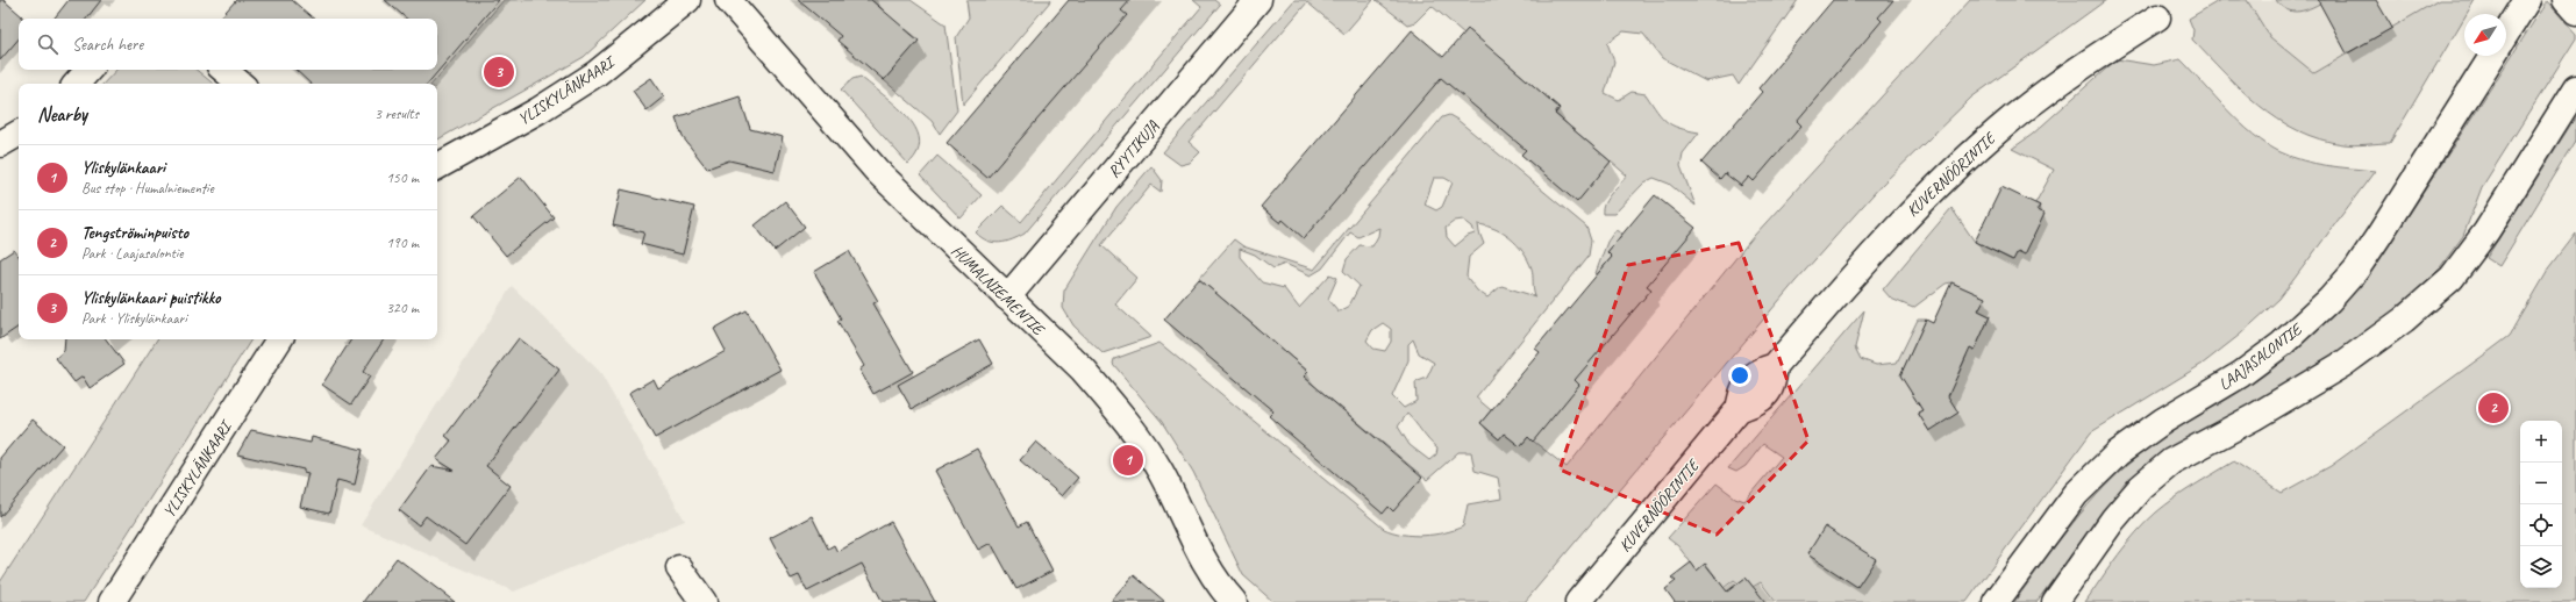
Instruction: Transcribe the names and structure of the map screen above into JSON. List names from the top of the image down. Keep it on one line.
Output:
{"streets":{"street":["YLISKYLÄNKAARI","RYYTIKUJA","KUVERNÖÖRINTIE","HUMALNIEMENTIE","LAAJASALONTIE"]},"crossings":[["RYYTIKUJA","HUMALNIEMENTIE"]],"north":"bottom left","page":{"search":"Search here","pins":["3","2","1"],"heading":["Nearby","3 results"],"list":[{"mark":"1","name":"Yliskylänkaari","note":"Bus stop · Humalniementie","value":"150 m"},{"mark":"2","name":"Tengströminpuisto","note":"Park · Laajasalontie","value":"190 m"},{"mark":"3","name":"Yliskylänkaari puistikko","note":"Park · Yliskylänkaari","value":"320 m"}],"map_buttons":["+","−"]}}
